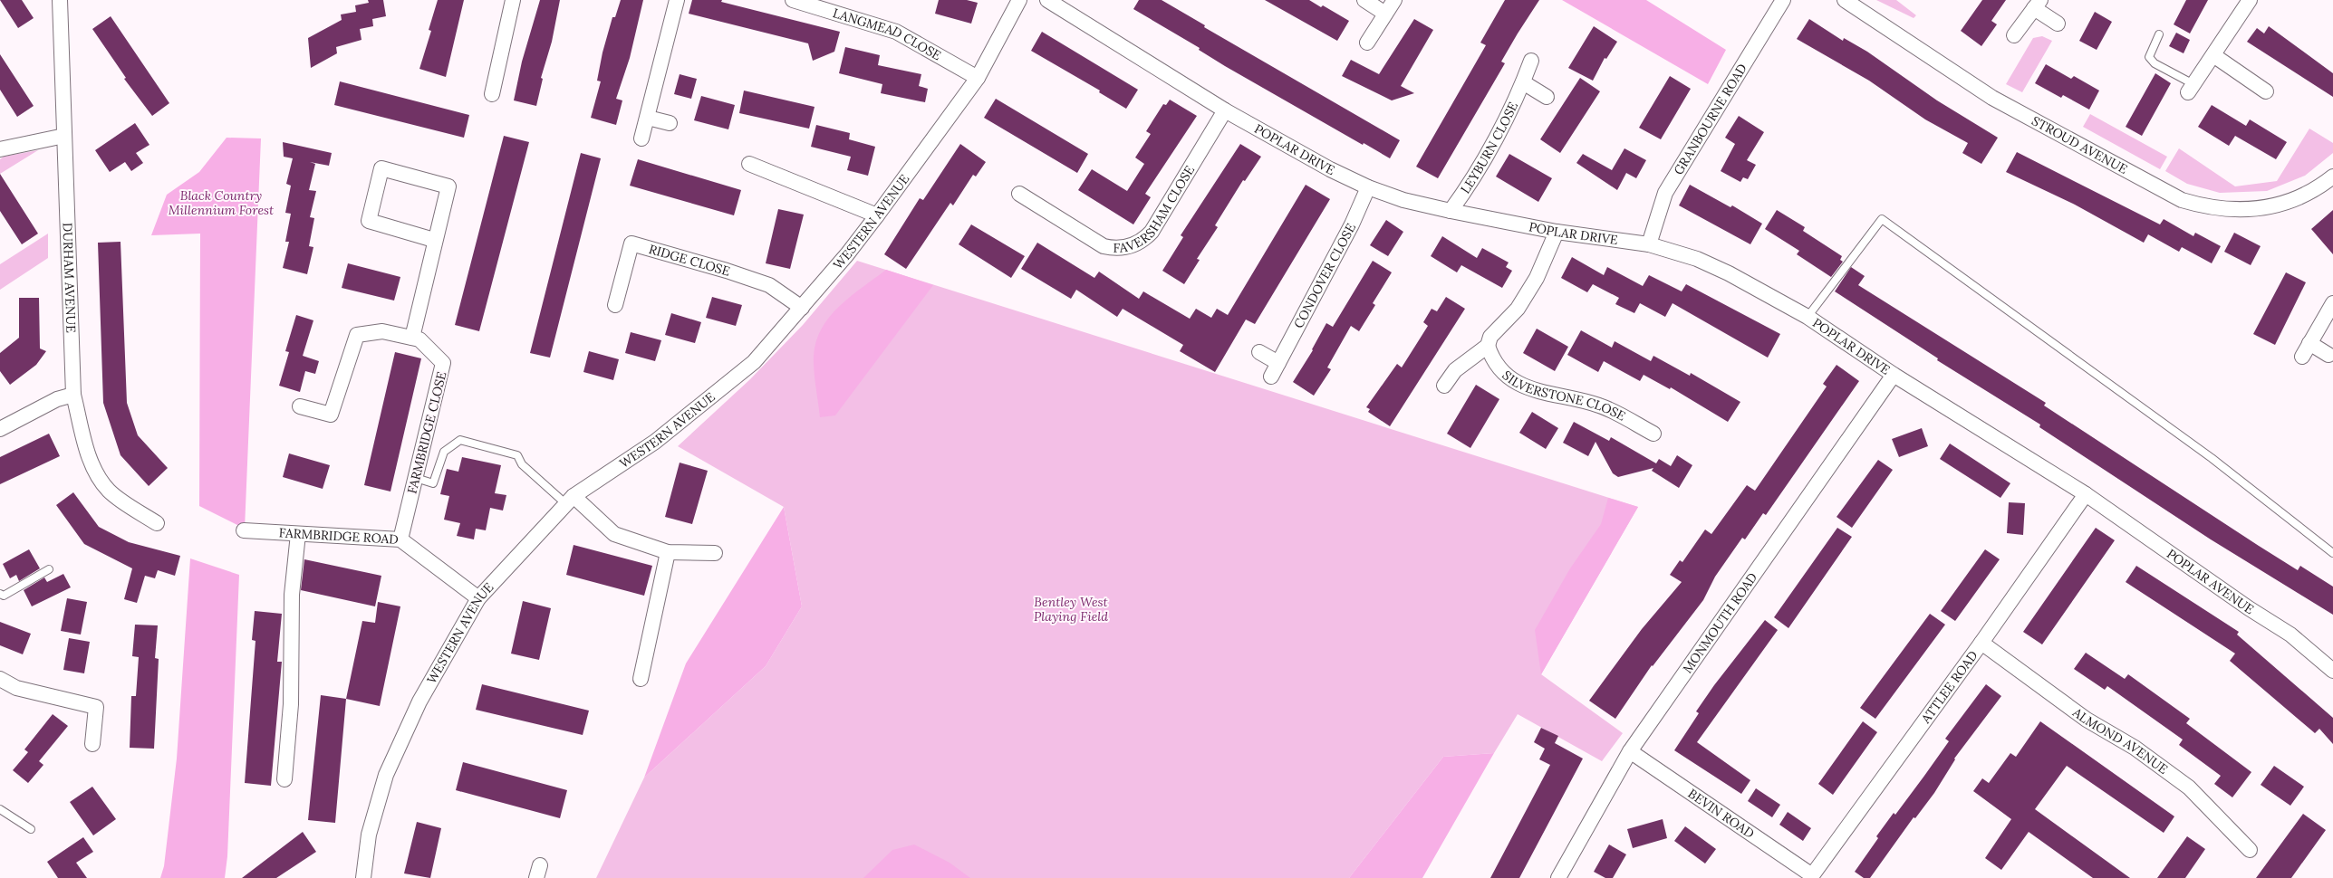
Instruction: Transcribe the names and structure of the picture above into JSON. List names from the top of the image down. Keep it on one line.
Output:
{"streets":{"street":["LANGMEAD CLOSE","GRANBOURNE ROAD","STROUD AVENUE","LEYBURN CLOSE","POPLAR DRIVE","FAVERSHAM CLOSE","WESTERN AVENUE","RIDGE CLOSE","CONDOVER CLOSE","DURHAM AVENUE","SILVERSTONE CLOSE","FARMBRIDGE CLOSE","FARMBRIDGE ROAD","POPLAR AVENUE","MONMOUTH ROAD","ATTLEE ROAD","ALMOND AVENUE","BEVIN ROAD"]},"crossings":[["LANGMEAD CLOSE","WESTERN AVENUE"],["GRANBOURNE ROAD","POPLAR DRIVE"],["LEYBURN CLOSE","POPLAR DRIVE"],["POPLAR DRIVE","FAVERSHAM CLOSE"],["POPLAR DRIVE","CONDOVER CLOSE"],["POPLAR DRIVE","POPLAR AVENUE"],["POPLAR DRIVE","MONMOUTH ROAD"],["POPLAR DRIVE","ATTLEE ROAD"],["WESTERN AVENUE","RIDGE CLOSE"],["WESTERN AVENUE","FARMBRIDGE ROAD"],["FARMBRIDGE CLOSE","FARMBRIDGE ROAD"],["POPLAR AVENUE","ATTLEE ROAD"],["MONMOUTH ROAD","BEVIN ROAD"],["ATTLEE ROAD","ALMOND AVENUE"],["ATTLEE ROAD","BEVIN ROAD"]],"parks":["Black Country Millennium Forest","Bentley West Playing Field"]}
